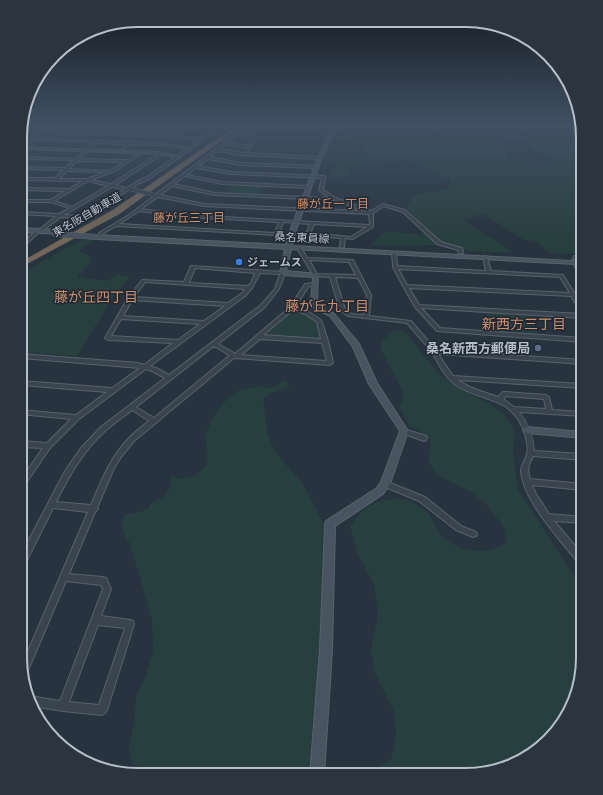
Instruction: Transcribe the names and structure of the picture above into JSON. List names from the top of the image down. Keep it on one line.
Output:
{"streets":{"highway":["東名阪自動車道"],"street":["桑名東員線"]},"districts":["藤が丘一丁目","藤が丘三丁目","藤が丘四丁目","藤が丘九丁目","新西方三丁目"],"places":["ジェームス","桑名新西方郵便局"]}
